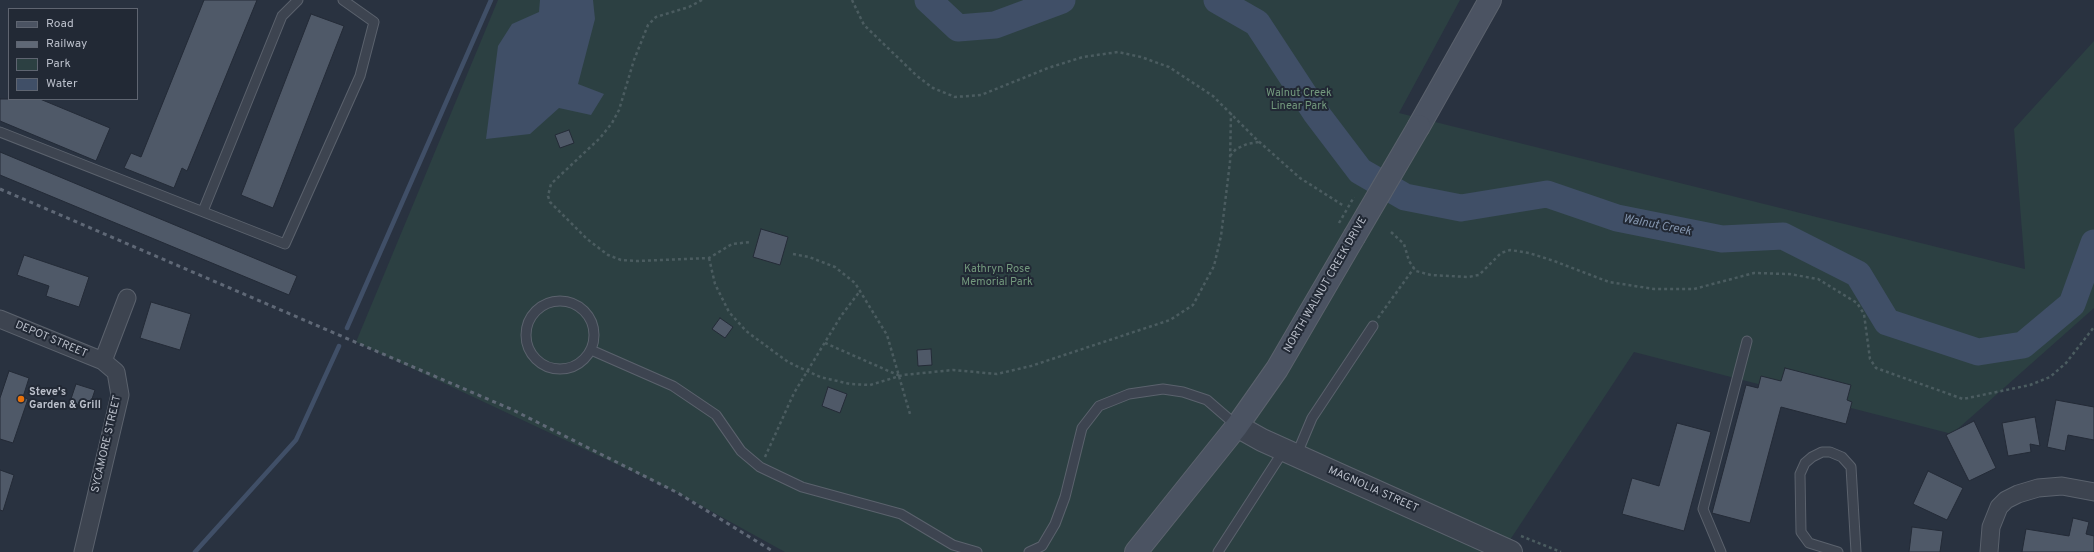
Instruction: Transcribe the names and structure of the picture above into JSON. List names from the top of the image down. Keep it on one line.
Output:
{"streets":{"main road":["NORTH WALNUT CREEK DRIVE"],"street":["DEPOT STREET","SYCAMORE STREET","MAGNOLIA STREET"]},"crossings":[["NORTH WALNUT CREEK DRIVE","MAGNOLIA STREET"],["DEPOT STREET","SYCAMORE STREET"]],"water":["Walnut Creek"],"parks":["Walnut Creek Linear Park","Kathryn Rose Memorial Park"],"places":["Steve's Garden & Grill"],"legend":["Road","Railway","Park","Water"]}
